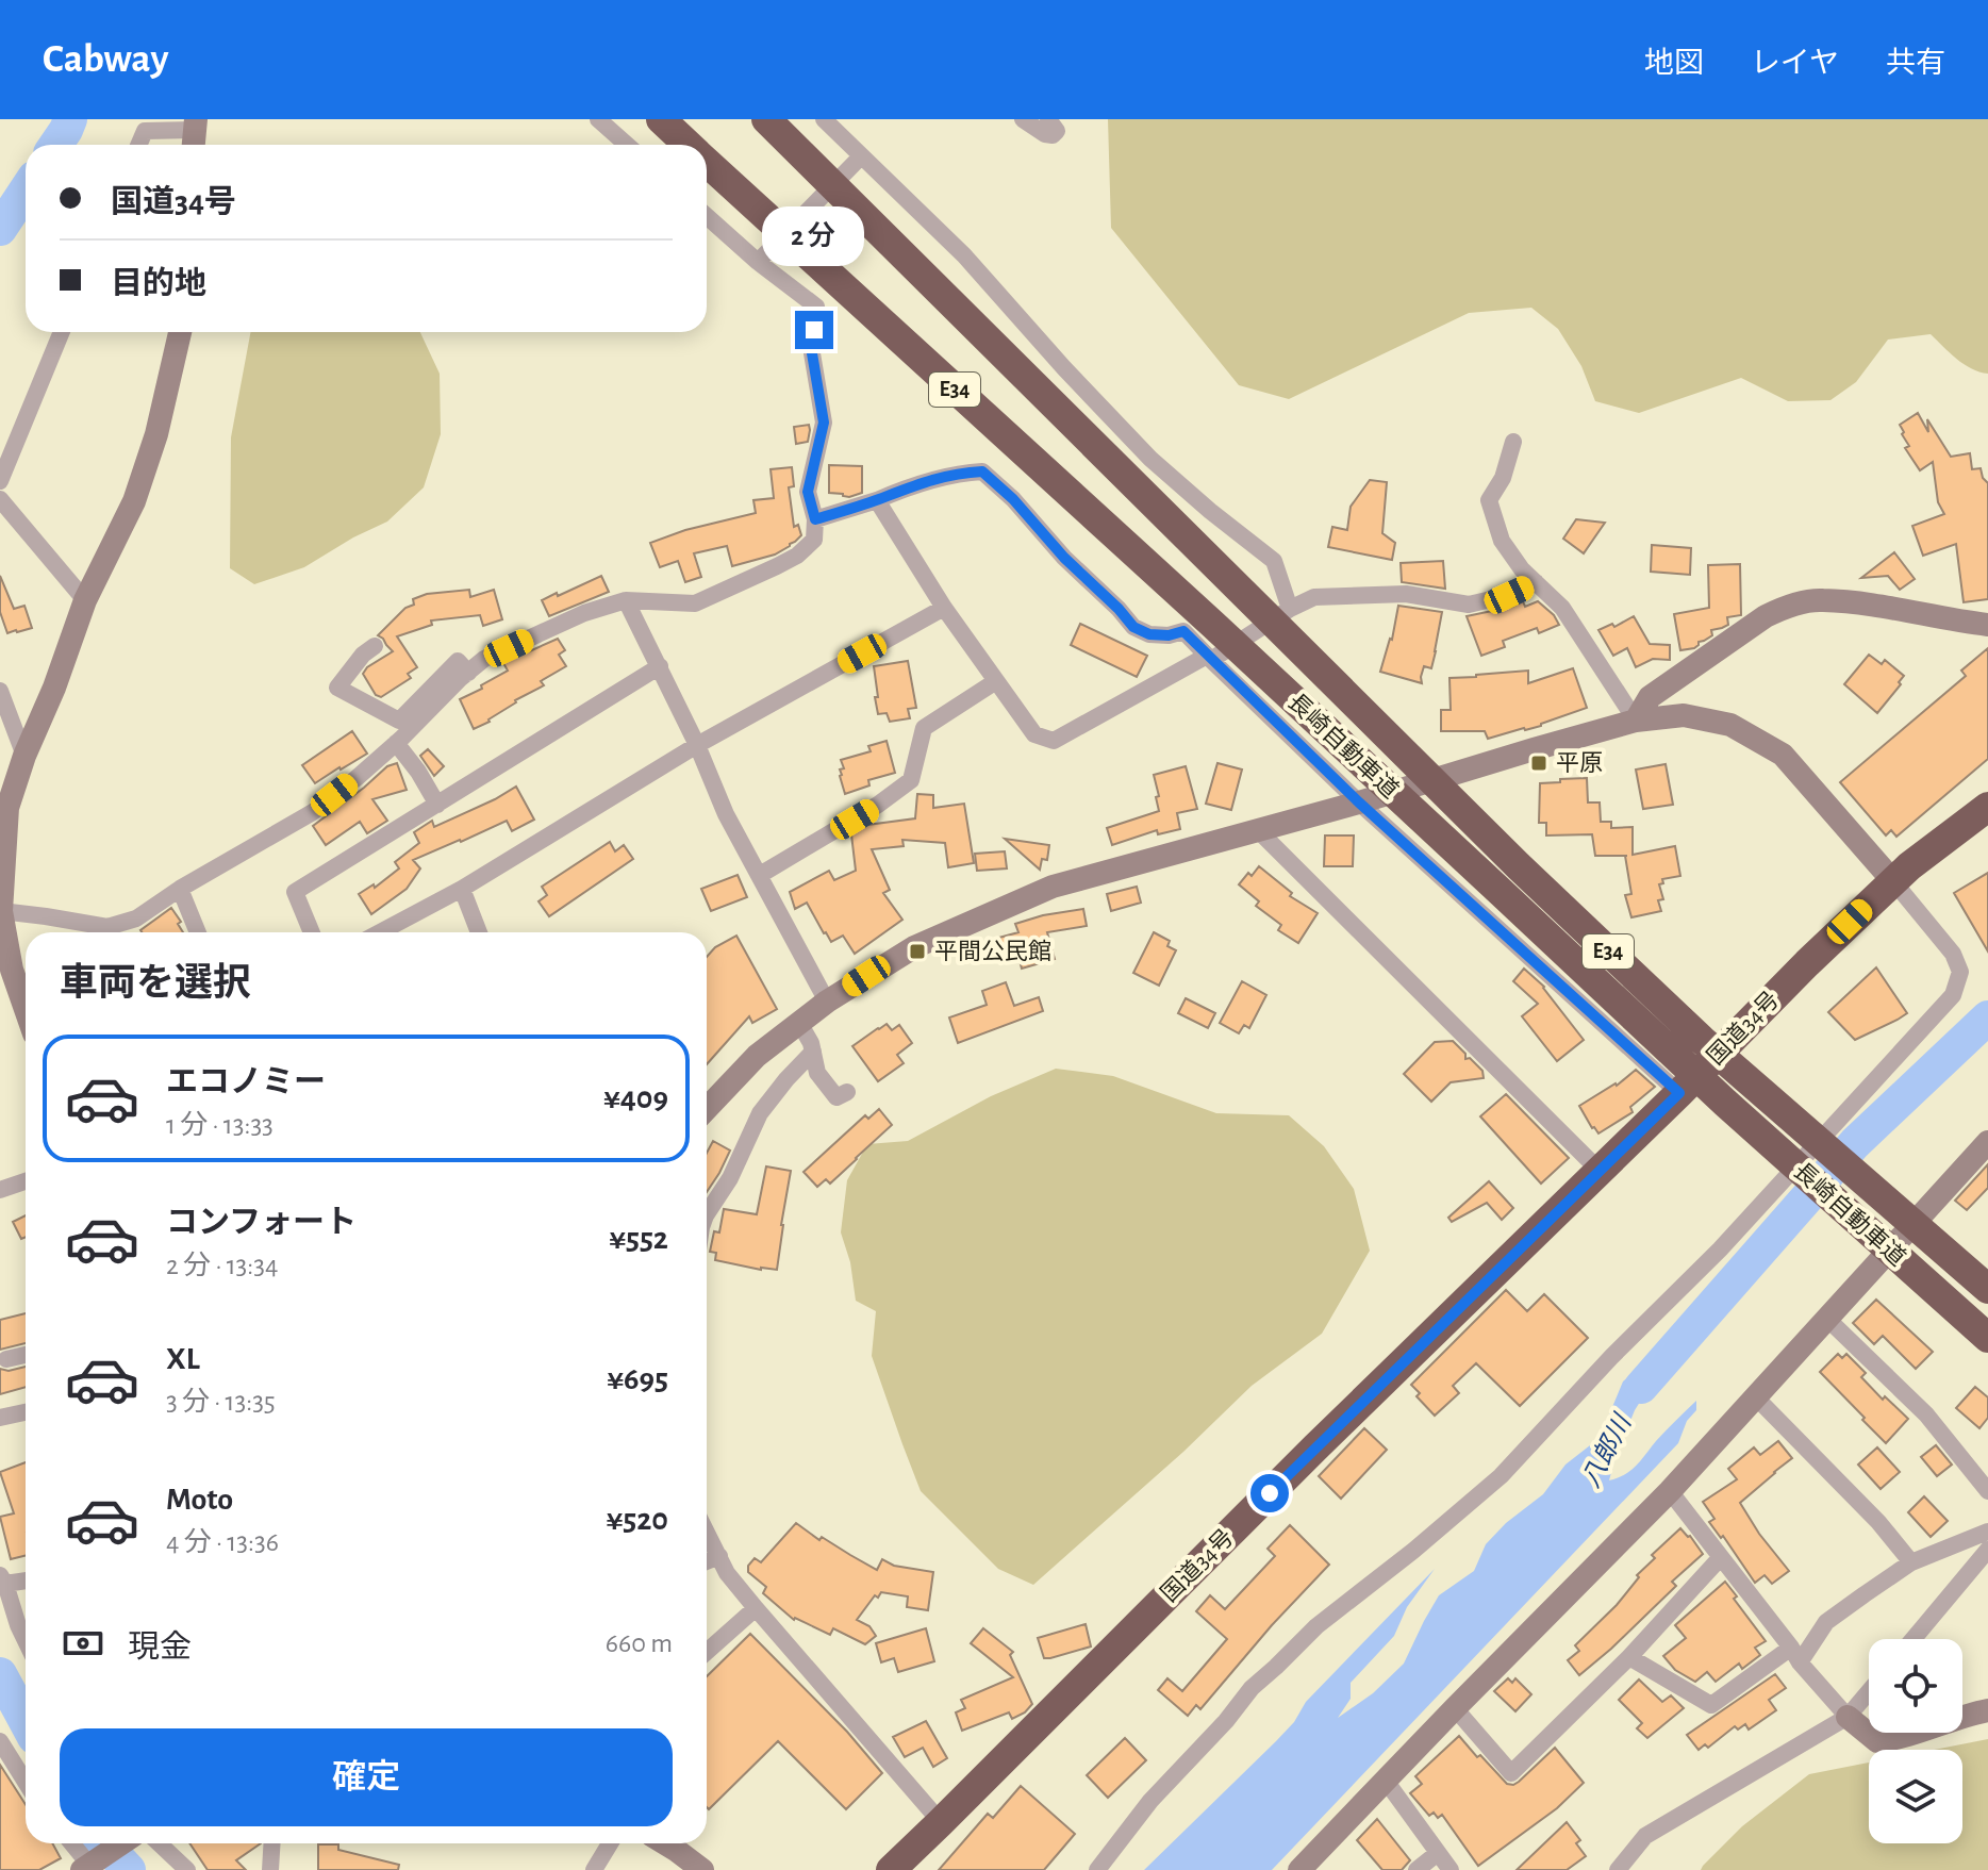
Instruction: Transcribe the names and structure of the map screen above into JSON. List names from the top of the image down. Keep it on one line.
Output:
{"streets":{"highway":["E34","長崎自動車道","国道34号"]},"water":["八郎川"],"places":{"transit":["平原","平間公民館"]},"page":{"header":"Cabway","nav":["地図","レイヤ","共有"],"banner":["国道34号","目的地"],"bubble":"2 分","heading":"車両を選択","list":[{"name":"エコノミー","note":"1 分 · 13:33","value":"¥409"},{"name":"コンフォート","note":"2 分 · 13:34","value":"¥552"},{"name":"XL","note":"3 分 · 13:35","value":"¥695"},{"name":"Moto","note":"4 分 · 13:36","value":"¥520"}],"pay":["現金","660 m"],"buttons":"確定"}}
